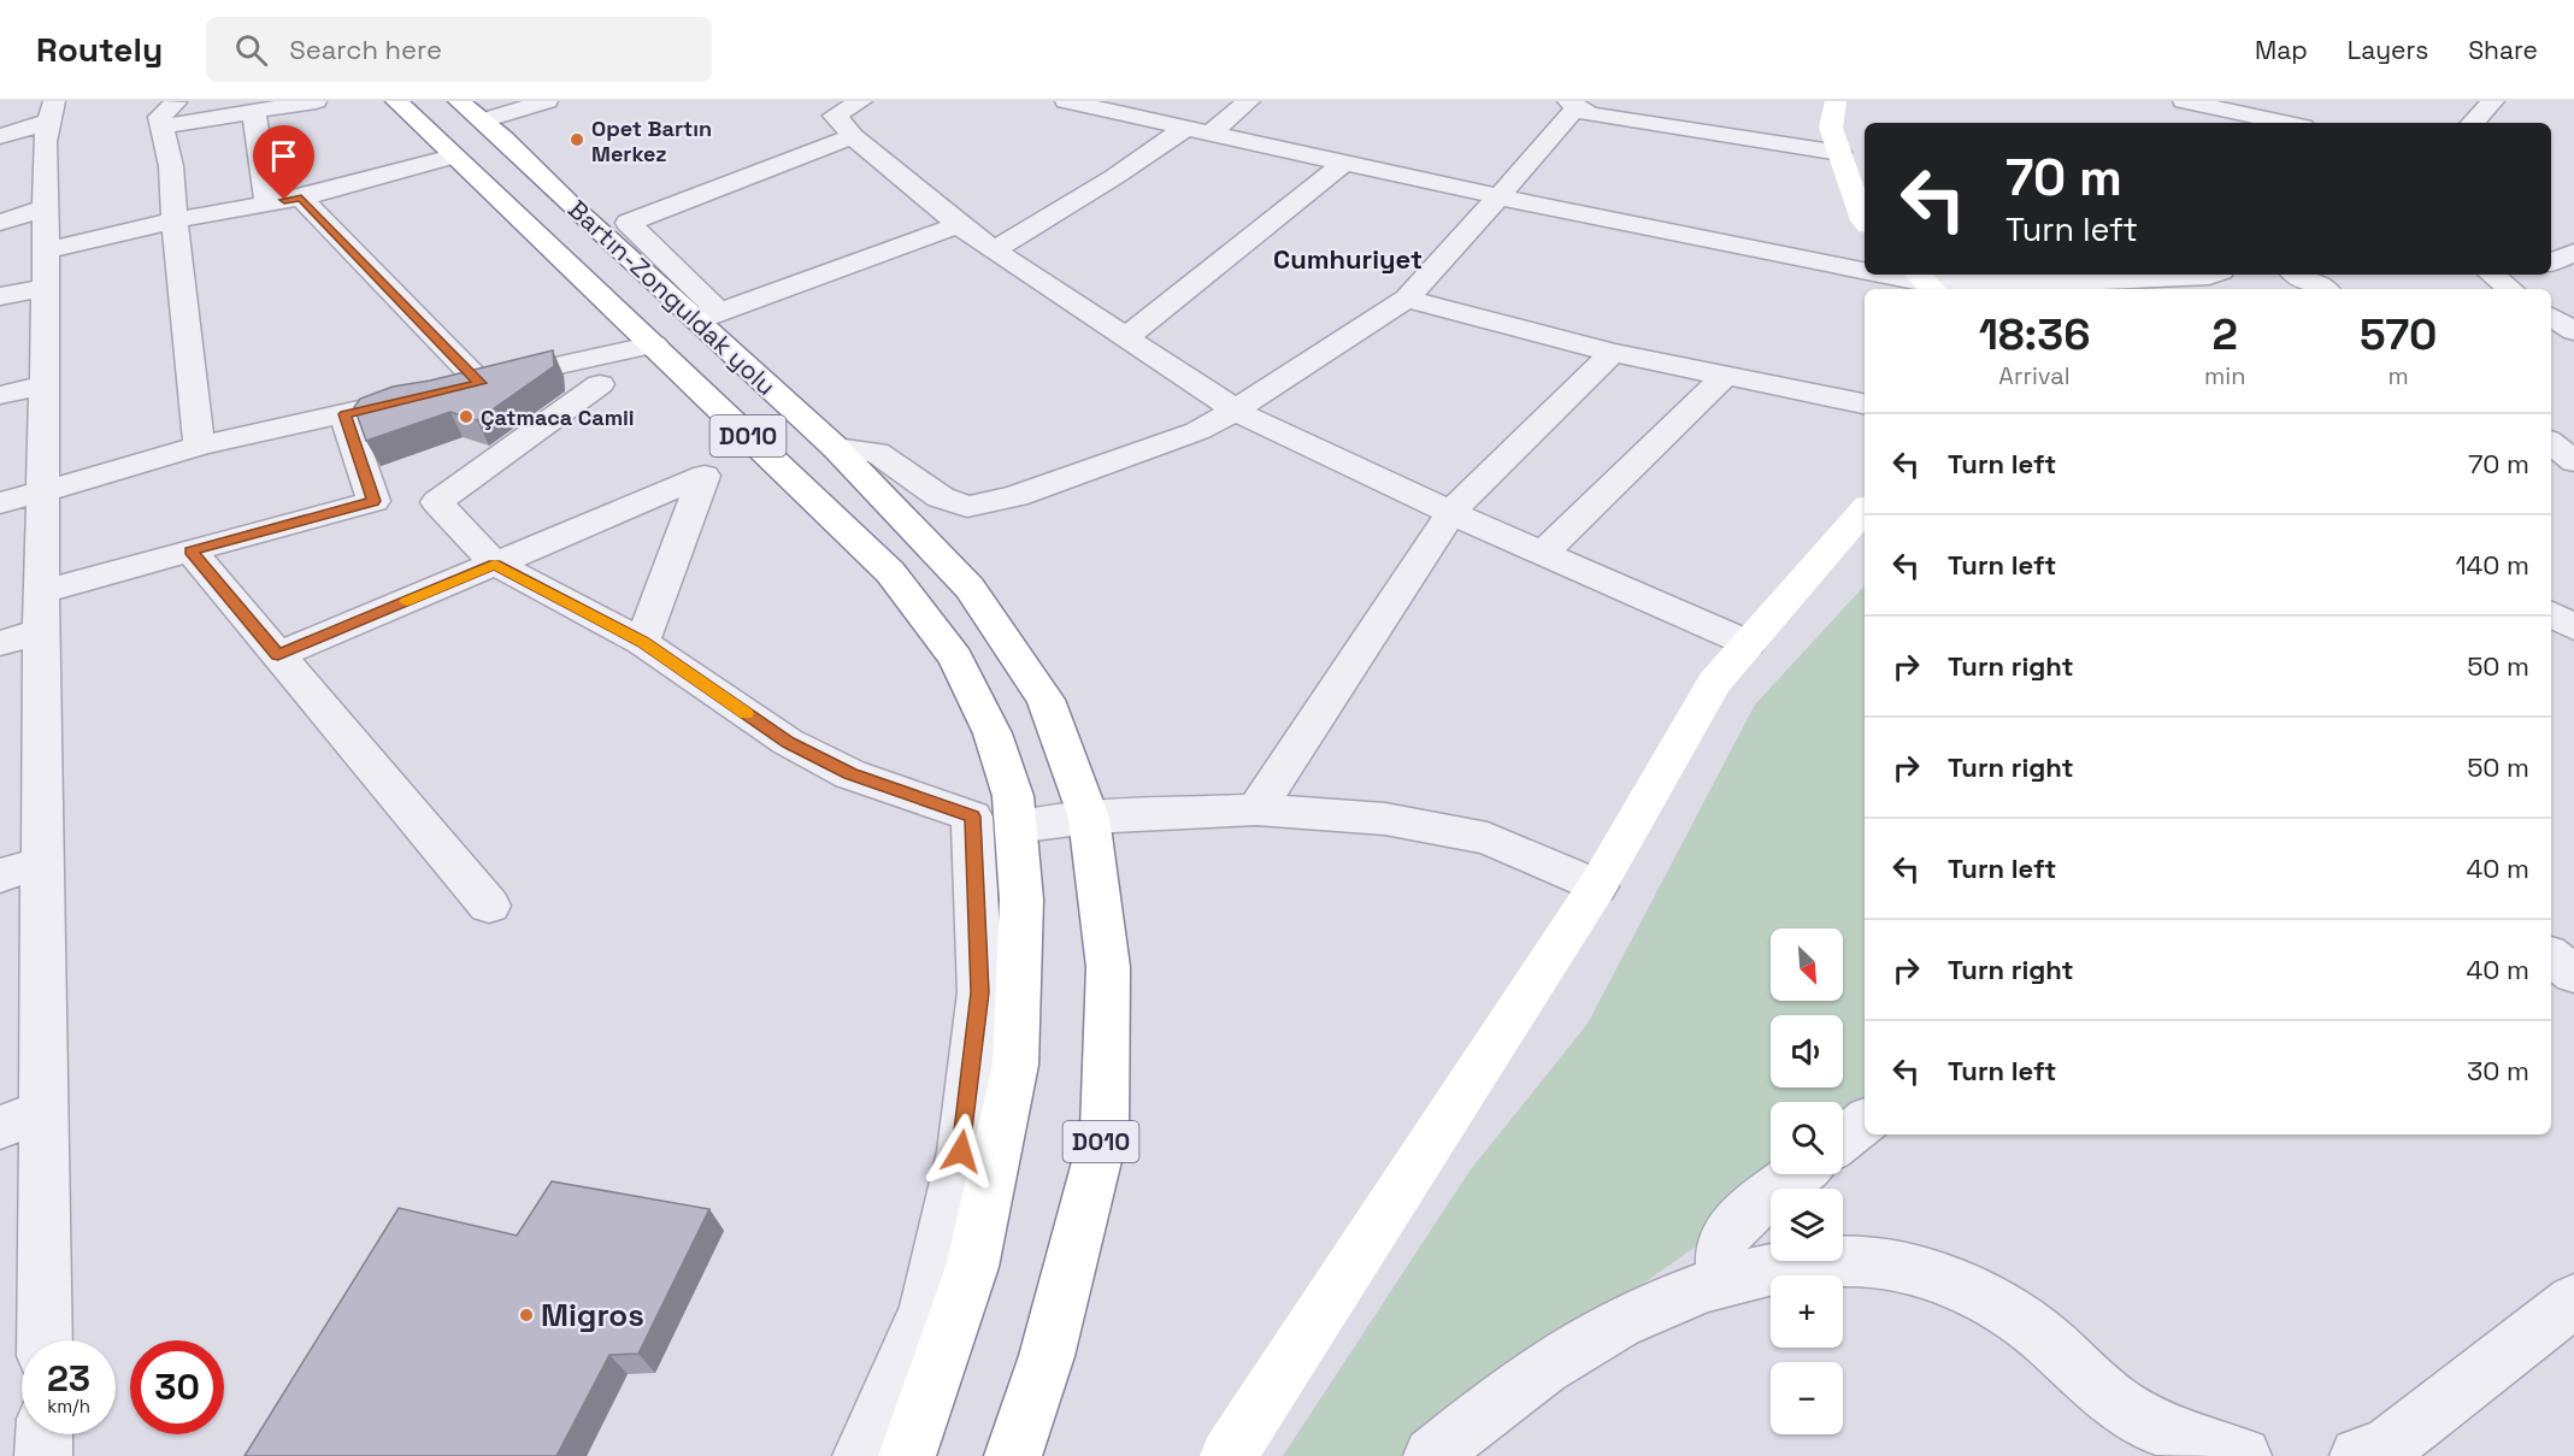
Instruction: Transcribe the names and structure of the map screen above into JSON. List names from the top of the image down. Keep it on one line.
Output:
{"streets":{"main road":["Bartın-Zonguldak yolu","D010"]},"districts":["Cumhuriyet"],"places":["Opet Bartın Merkez","Çatmaca Camii","Migros"],"north":"bottom right","page":{"header":"Routely","search":"Search here","nav":["Map","Layers","Share"],"turn":["70 m","Turn left"],"eta":["18:36","Arrival","2","min","570","m"],"list":[{"name":"Turn left","value":"70 m"},{"name":"Turn left","value":"140 m"},{"name":"Turn right","value":"50 m"},{"name":"Turn right","value":"50 m"},{"name":"Turn left","value":"40 m"},{"name":"Turn right","value":"40 m"},{"name":"Turn left","value":"30 m"}],"map_buttons":["+","−"],"speed":"23 km/h","limit":"30"}}
